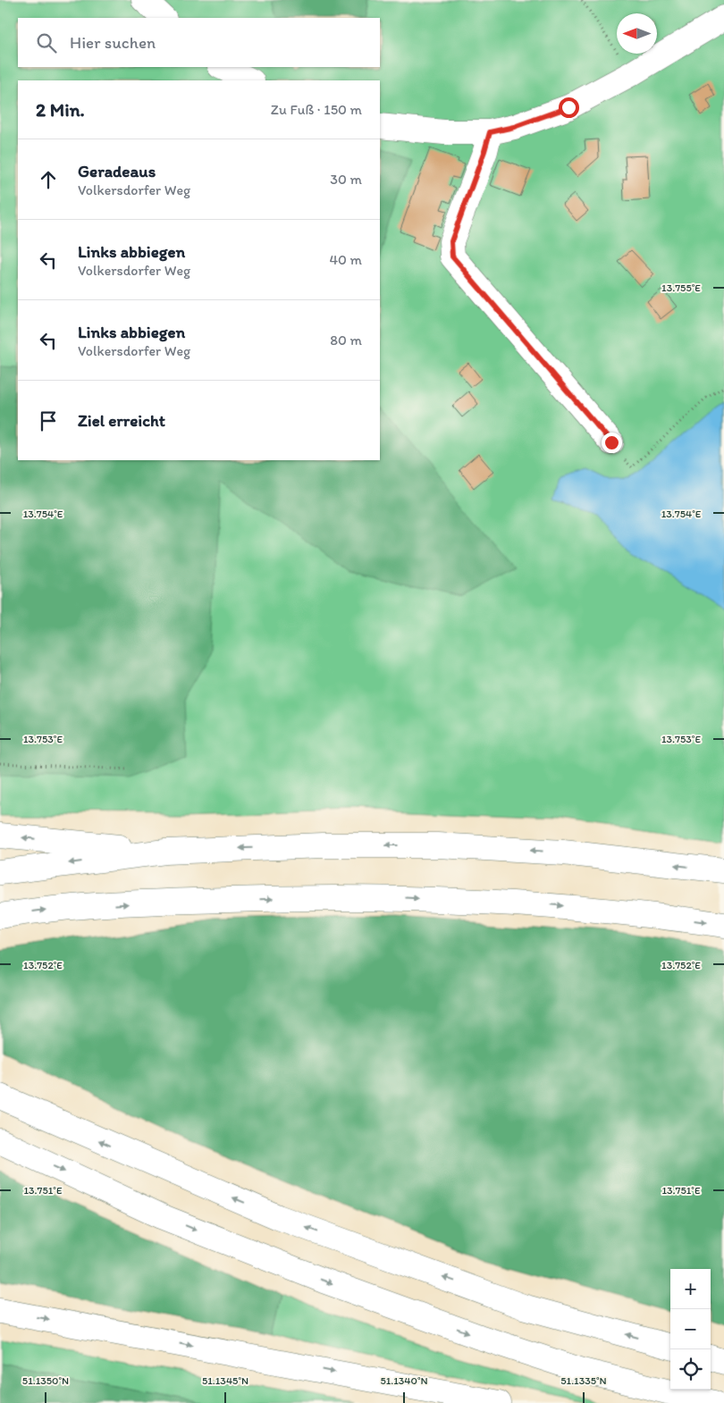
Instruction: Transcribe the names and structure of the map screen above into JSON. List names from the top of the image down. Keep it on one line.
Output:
{"north":"left","page":{"search":"Hier suchen","heading":["2 Min.","Zu Fuß · 150 m"],"list":[["Geradeaus","Volkersdorfer Weg","30 m"],["Links abbiegen","Volkersdorfer Weg","40 m"],["Links abbiegen","Volkersdorfer Weg","80 m"],"Ziel erreicht"],"map_buttons":["+","−"]},"coordinates":["13.755°E","13.754°E","13.753°E","13.752°E","13.751°E","51.1350°N","51.1345°N","51.1340°N","51.1335°N"]}
